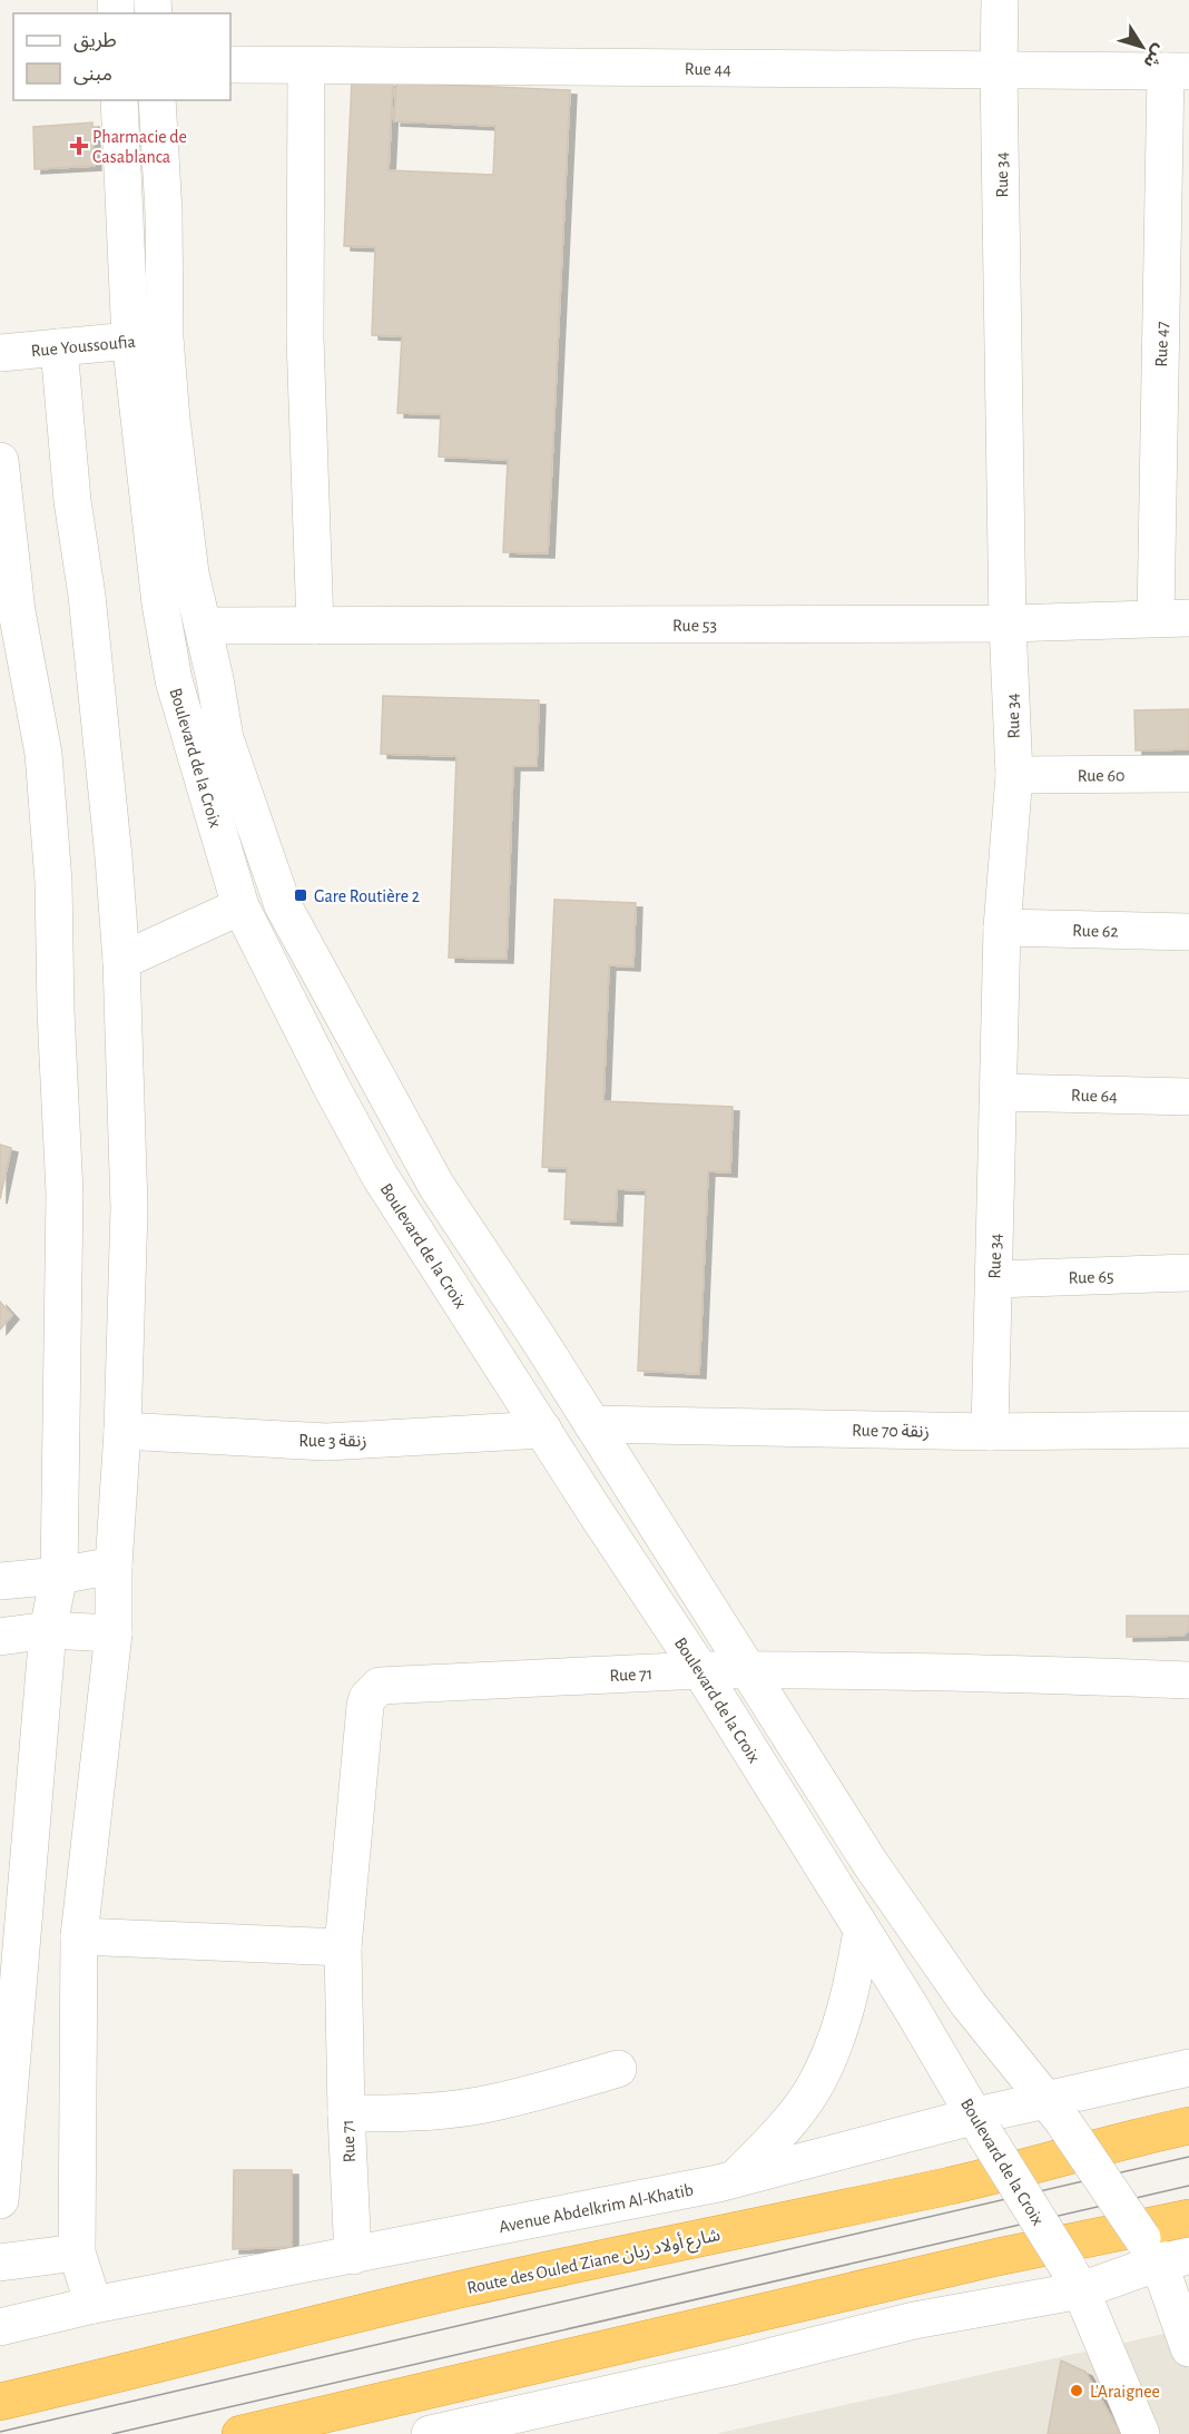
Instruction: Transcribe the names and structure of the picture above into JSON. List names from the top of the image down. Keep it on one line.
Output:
{"streets":{"highway":["Route des Ouled Ziane شارع أولاد زيان"],"street":["Rue 44","Rue 34","Rue Youssoufia","Rue 47","Rue 53","Boulevard de la Croix","Rue 60","Rue 62","Rue 64","Rue 65","Rue 70 زنقة","Rue 3 زنقة","Rue 71","Avenue Abdelkrim Al-Khatib"]},"crossings":[["Rue 44","Rue 34"],["Rue 44","Rue 47"],["Rue 34","Rue 53"],["Rue 34","Rue 60"],["Rue 34","Rue 62"],["Rue 34","Rue 64"],["Rue 34","Rue 65"],["Rue 34","Rue 70 زنقة"],["Rue Youssoufia","Boulevard de la Croix"],["Rue 47","Rue 53"],["Rue 53","Boulevard de la Croix"],["Boulevard de la Croix","Rue 70 زنقة"],["Boulevard de la Croix","Rue 3 زنقة"],["Boulevard de la Croix","Rue 71"],["Boulevard de la Croix","Avenue Abdelkrim Al-Khatib"],["Rue 71","Avenue Abdelkrim Al-Khatib"]],"places":{"health":["Pharmacie de Casablanca"],"transit":["Gare Routière 2"],"other":["L'Araignee"]},"legend":["طريق","مبنى"],"north":"bottom right"}
